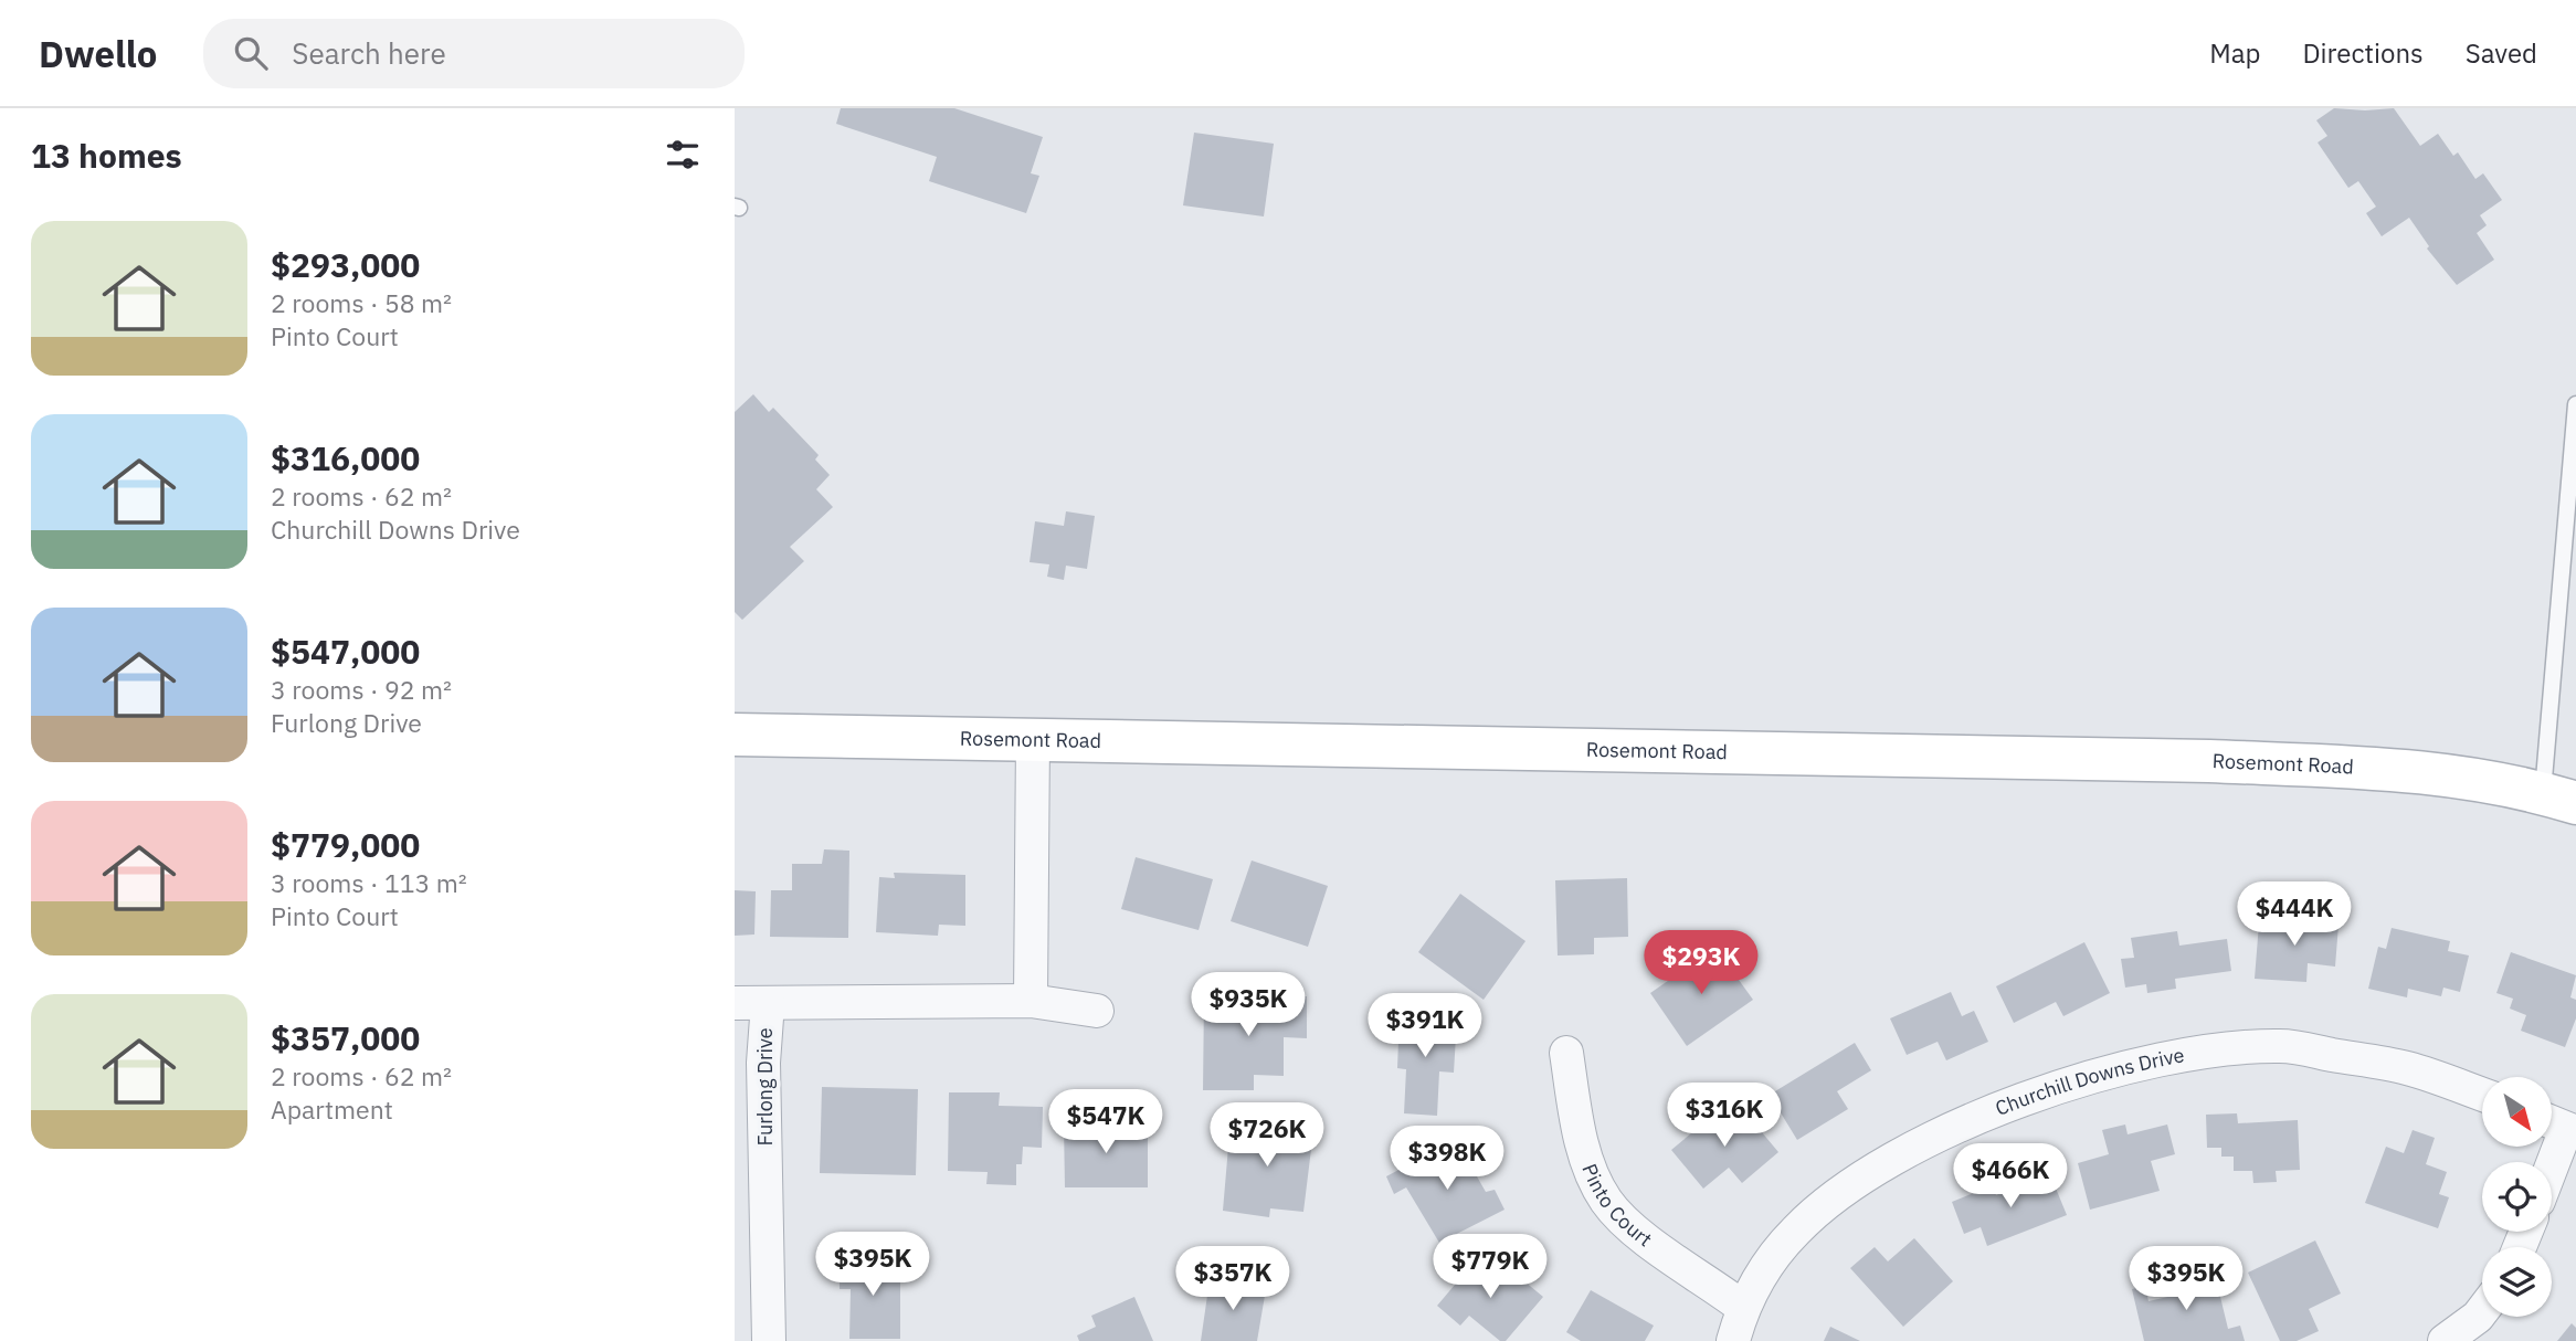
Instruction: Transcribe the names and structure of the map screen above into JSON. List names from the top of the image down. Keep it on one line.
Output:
{"streets":{"main road":["Rosemont Road"],"street":["Churchill Downs Drive","Furlong Drive","Pinto Court"]},"crossings":[["Churchill Downs Drive","Pinto Court"]],"north":"bottom right","page":{"header":"Dwello","search":"Search here","nav":["Map","Directions","Saved"],"heading":"13 homes","list":[{"name":"$293,000","note":"2 rooms · 58 m² · Pinto Court"},{"name":"$316,000","note":"2 rooms · 62 m² · Churchill Downs Drive"},{"name":"$547,000","note":"3 rooms · 92 m² · Furlong Drive"},{"name":"$779,000","note":"3 rooms · 113 m² · Pinto Court"},{"name":"$357,000","note":"2 rooms · 62 m² · Apartment"}],"price":["$444K","$293K","$935K","$391K","$316K","$547K","$726K","$398K","$466K","$395K","$779K","$357K","$395K"]}}
